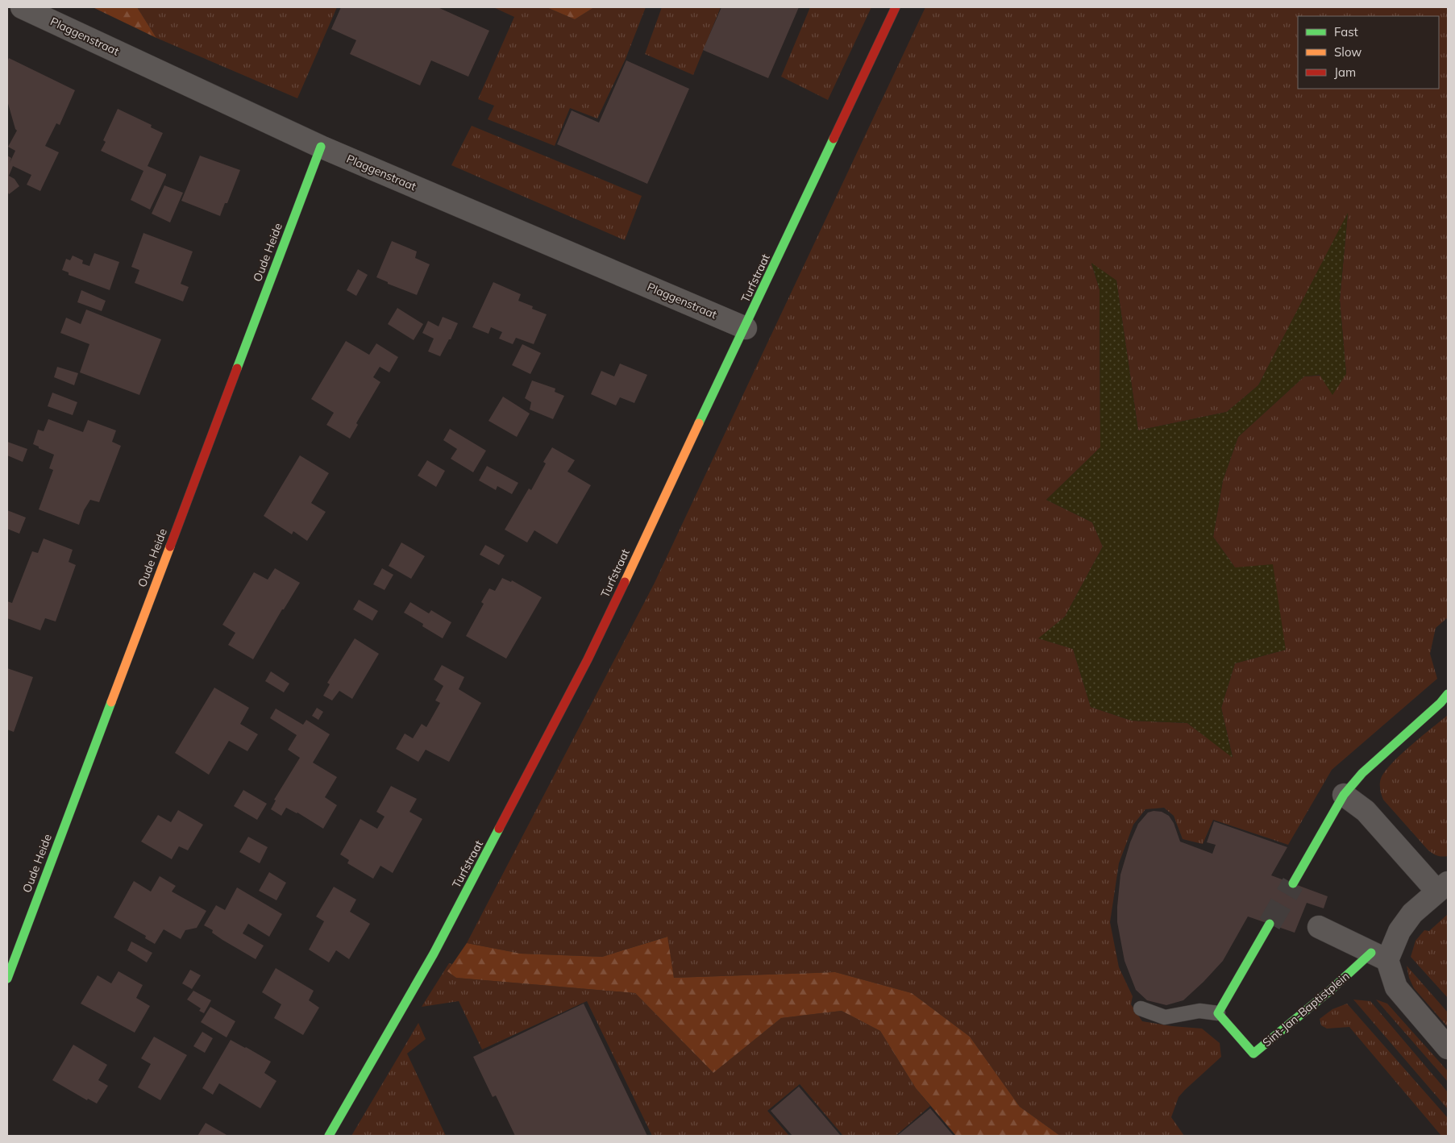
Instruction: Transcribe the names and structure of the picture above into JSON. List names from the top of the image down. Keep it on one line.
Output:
{"streets":{"street":["Plaggenstraat","Oude Heide","Turfstraat","Sint-Jan-Baptistplein"]},"crossings":[["Plaggenstraat","Oude Heide"],["Plaggenstraat","Turfstraat"]],"legend":["Fast","Slow","Jam"]}
